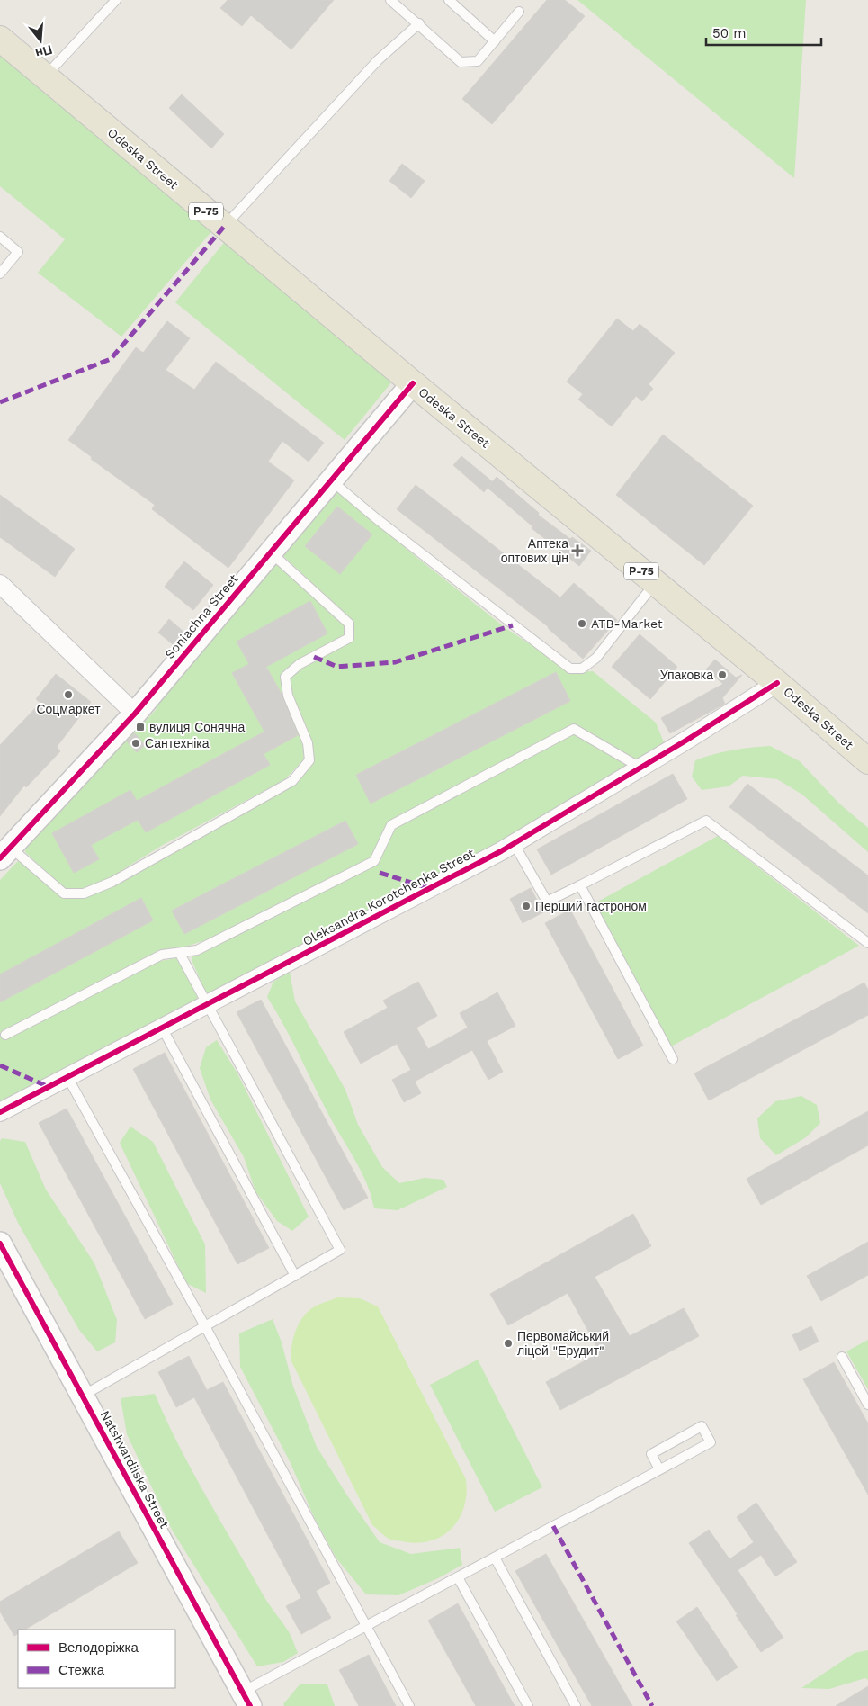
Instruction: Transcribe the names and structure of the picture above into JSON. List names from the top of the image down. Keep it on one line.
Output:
{"streets":{"main road":["Odeska Street","Р-75"],"street":["Soniachna Street","Oleksandra Korotchenka Street","Natshvardiiska Street"]},"crossings":[["Odeska Street","Soniachna Street"],["Odeska Street","Oleksandra Korotchenka Street"]],"places":{"health":["Аптека оптових цін"],"other":["ATB-Market","Упаковка","Соцмаркет","Сантехніка","Перший гастроном","Первомайський ліцей \"Ерудит\""],"transit":["вулиця Сонячна"]},"legend":["Велодоріжка","Стежка"],"scale_bar":"50 m","north":"bottom"}
